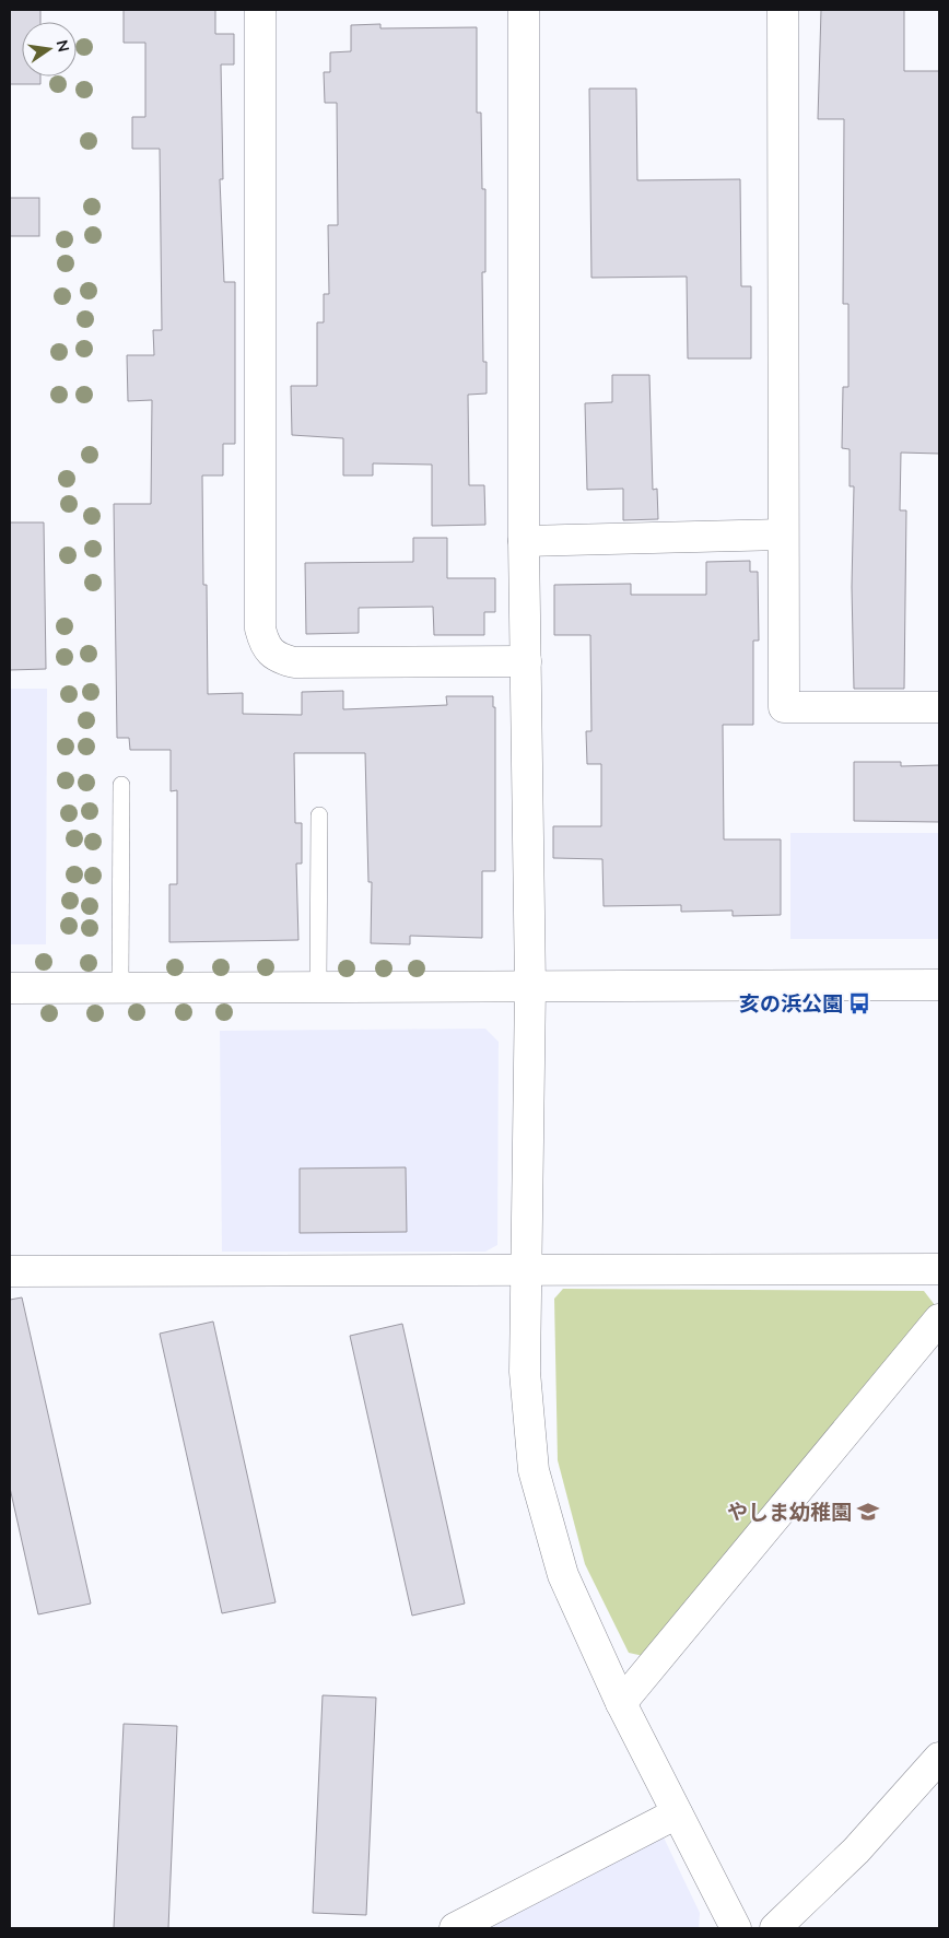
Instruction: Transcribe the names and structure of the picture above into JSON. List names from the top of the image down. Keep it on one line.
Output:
{"places":{"bus stop":["亥の浜公園"],"school or university":["やしま幼稚園"]},"north":"right"}
